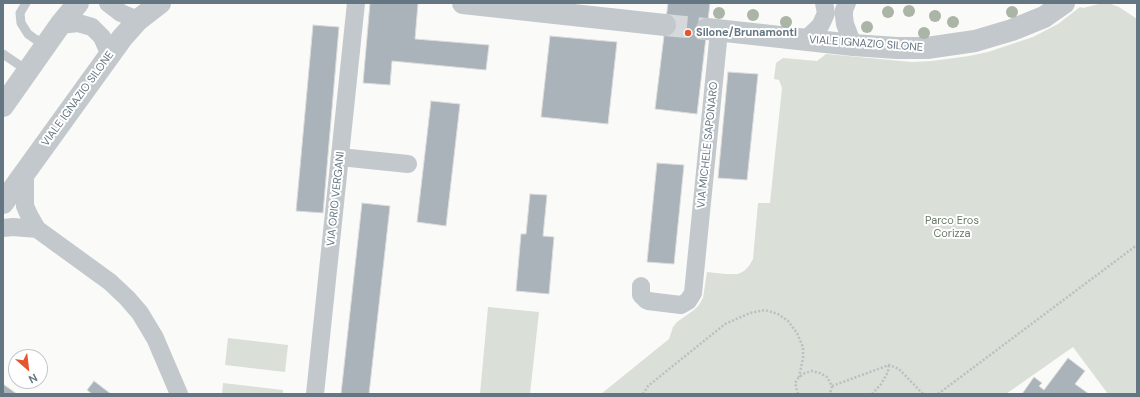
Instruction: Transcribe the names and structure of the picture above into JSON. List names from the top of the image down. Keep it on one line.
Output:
{"streets":{"street":["VIALE IGNAZIO SILONE","VIA MICHELE SAPONARO","VIA ORIO VERGANI"]},"crossings":[["VIALE IGNAZIO SILONE","VIA MICHELE SAPONARO"]],"parks":["Parco Eros Corizza"],"places":["Silone/Brunamonti"],"north":"bottom right"}
